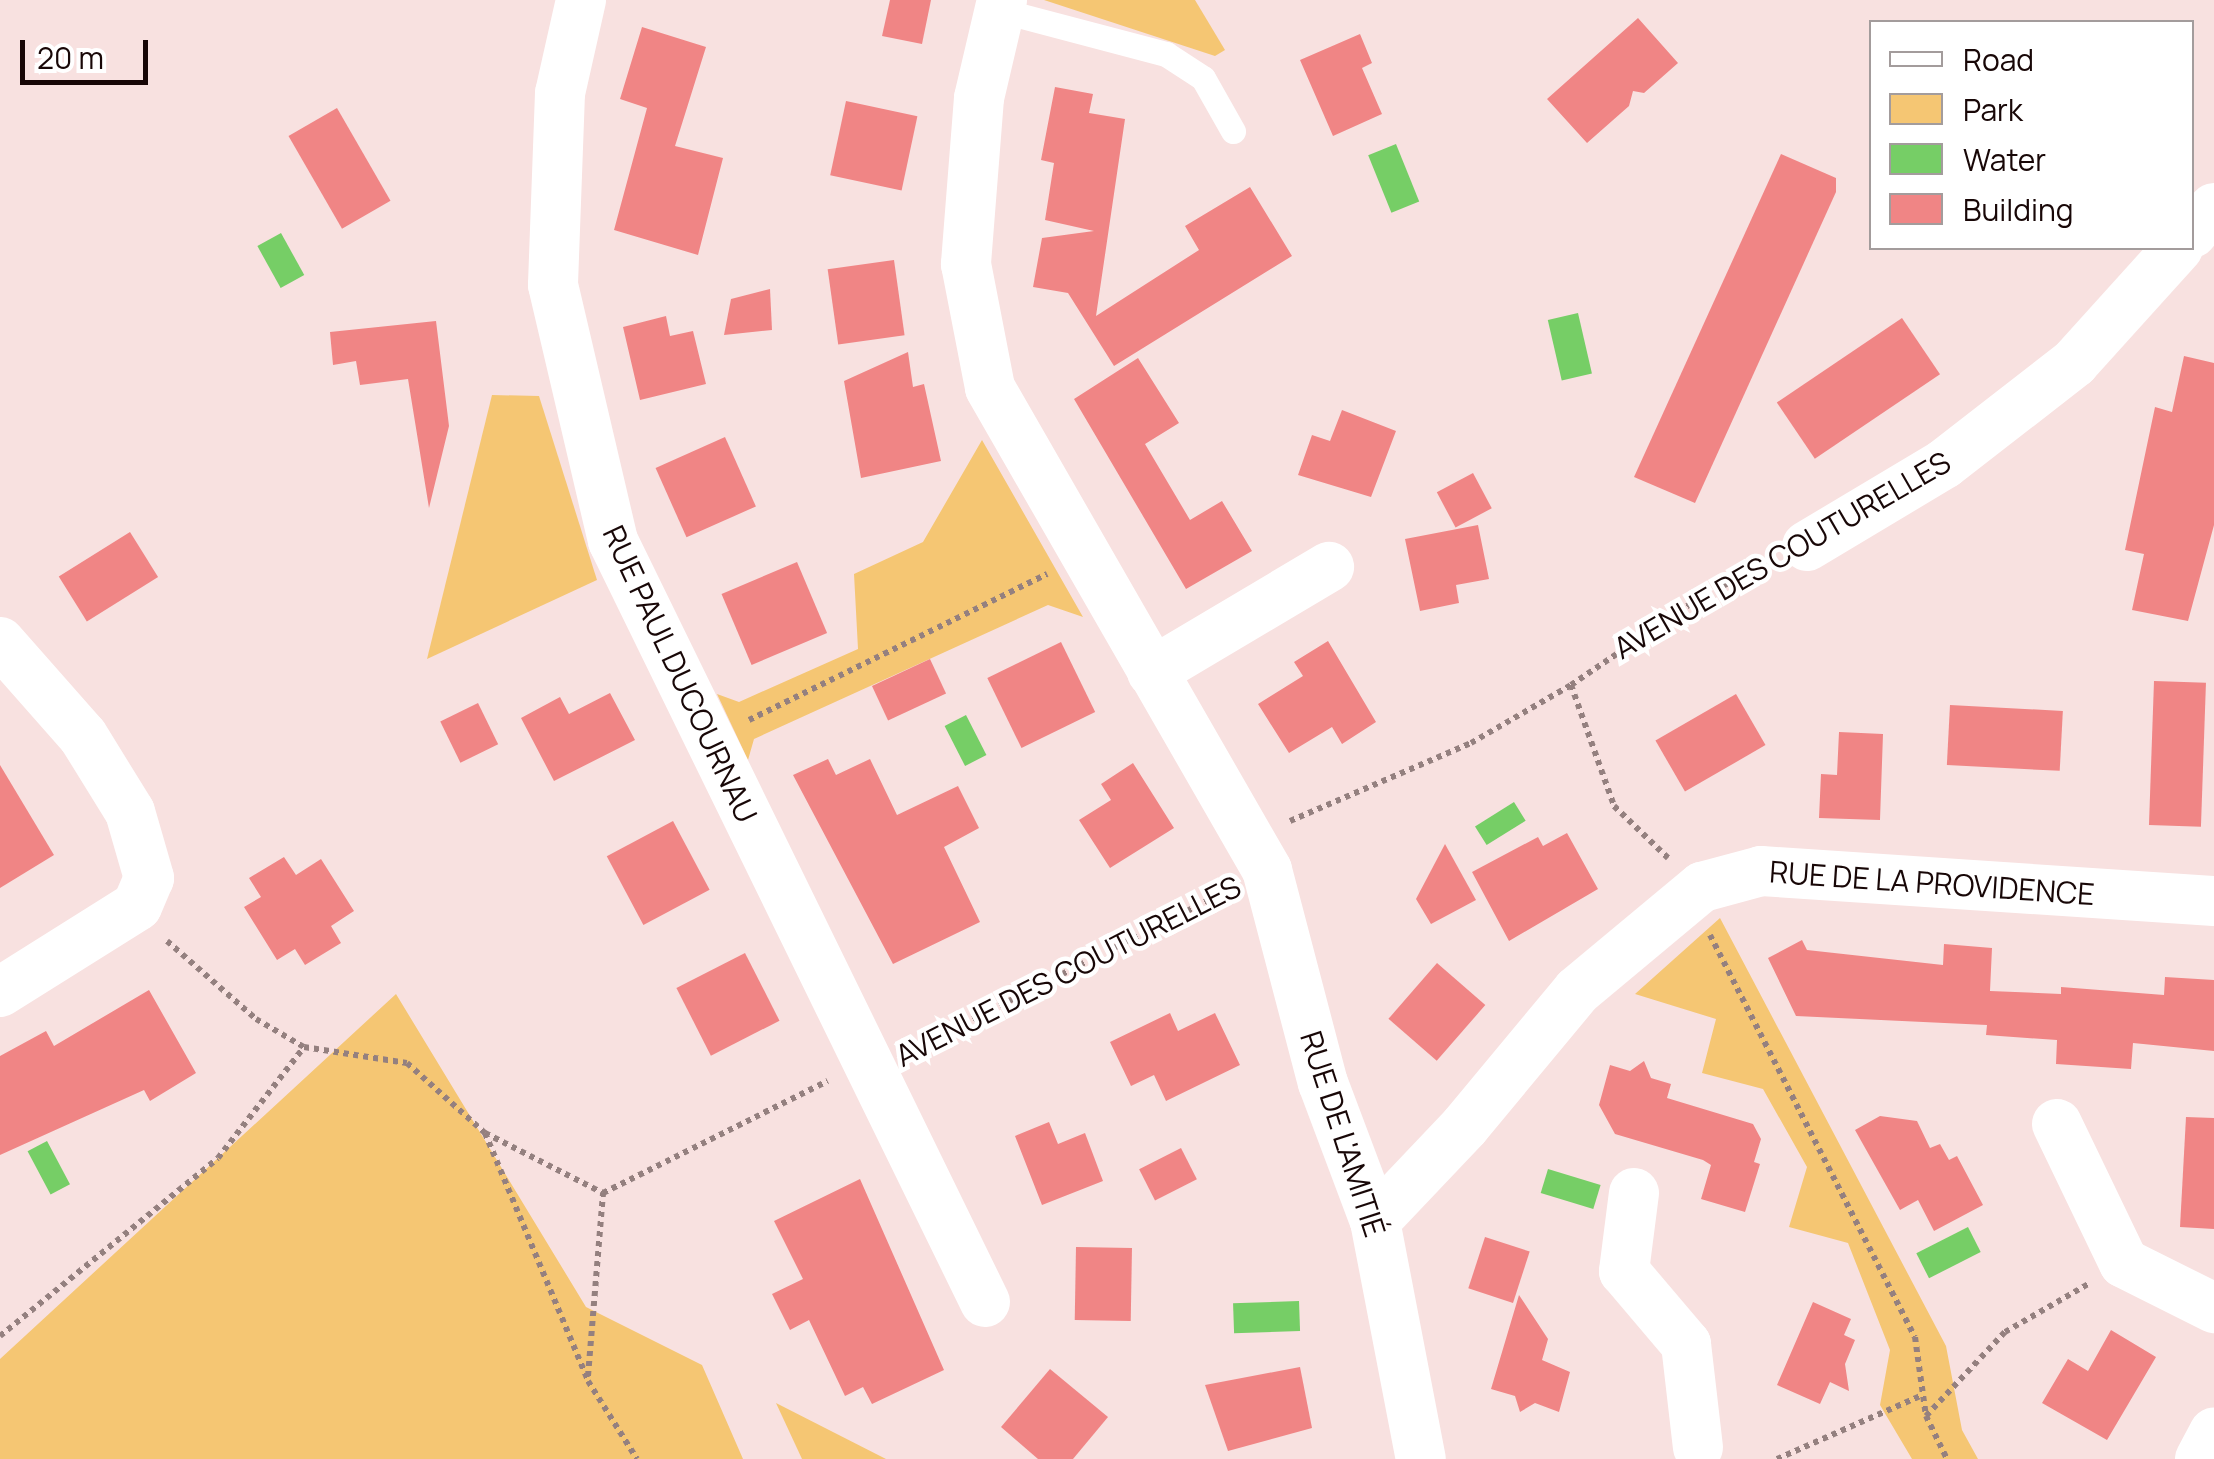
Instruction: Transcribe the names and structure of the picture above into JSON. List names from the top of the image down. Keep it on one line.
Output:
{"streets":{"street":["AVENUE DES COUTURELLES","RUE PAUL DUCOURNAU","RUE DE LA PROVIDENCE","RUE DE L'AMITIÉ"]},"crossings":[["AVENUE DES COUTURELLES","RUE PAUL DUCOURNAU"],["AVENUE DES COUTURELLES","RUE DE L'AMITIÉ"],["RUE DE LA PROVIDENCE","RUE DE L'AMITIÉ"]],"legend":["Road","Park","Water","Building"],"scale_bar":"20 m"}
